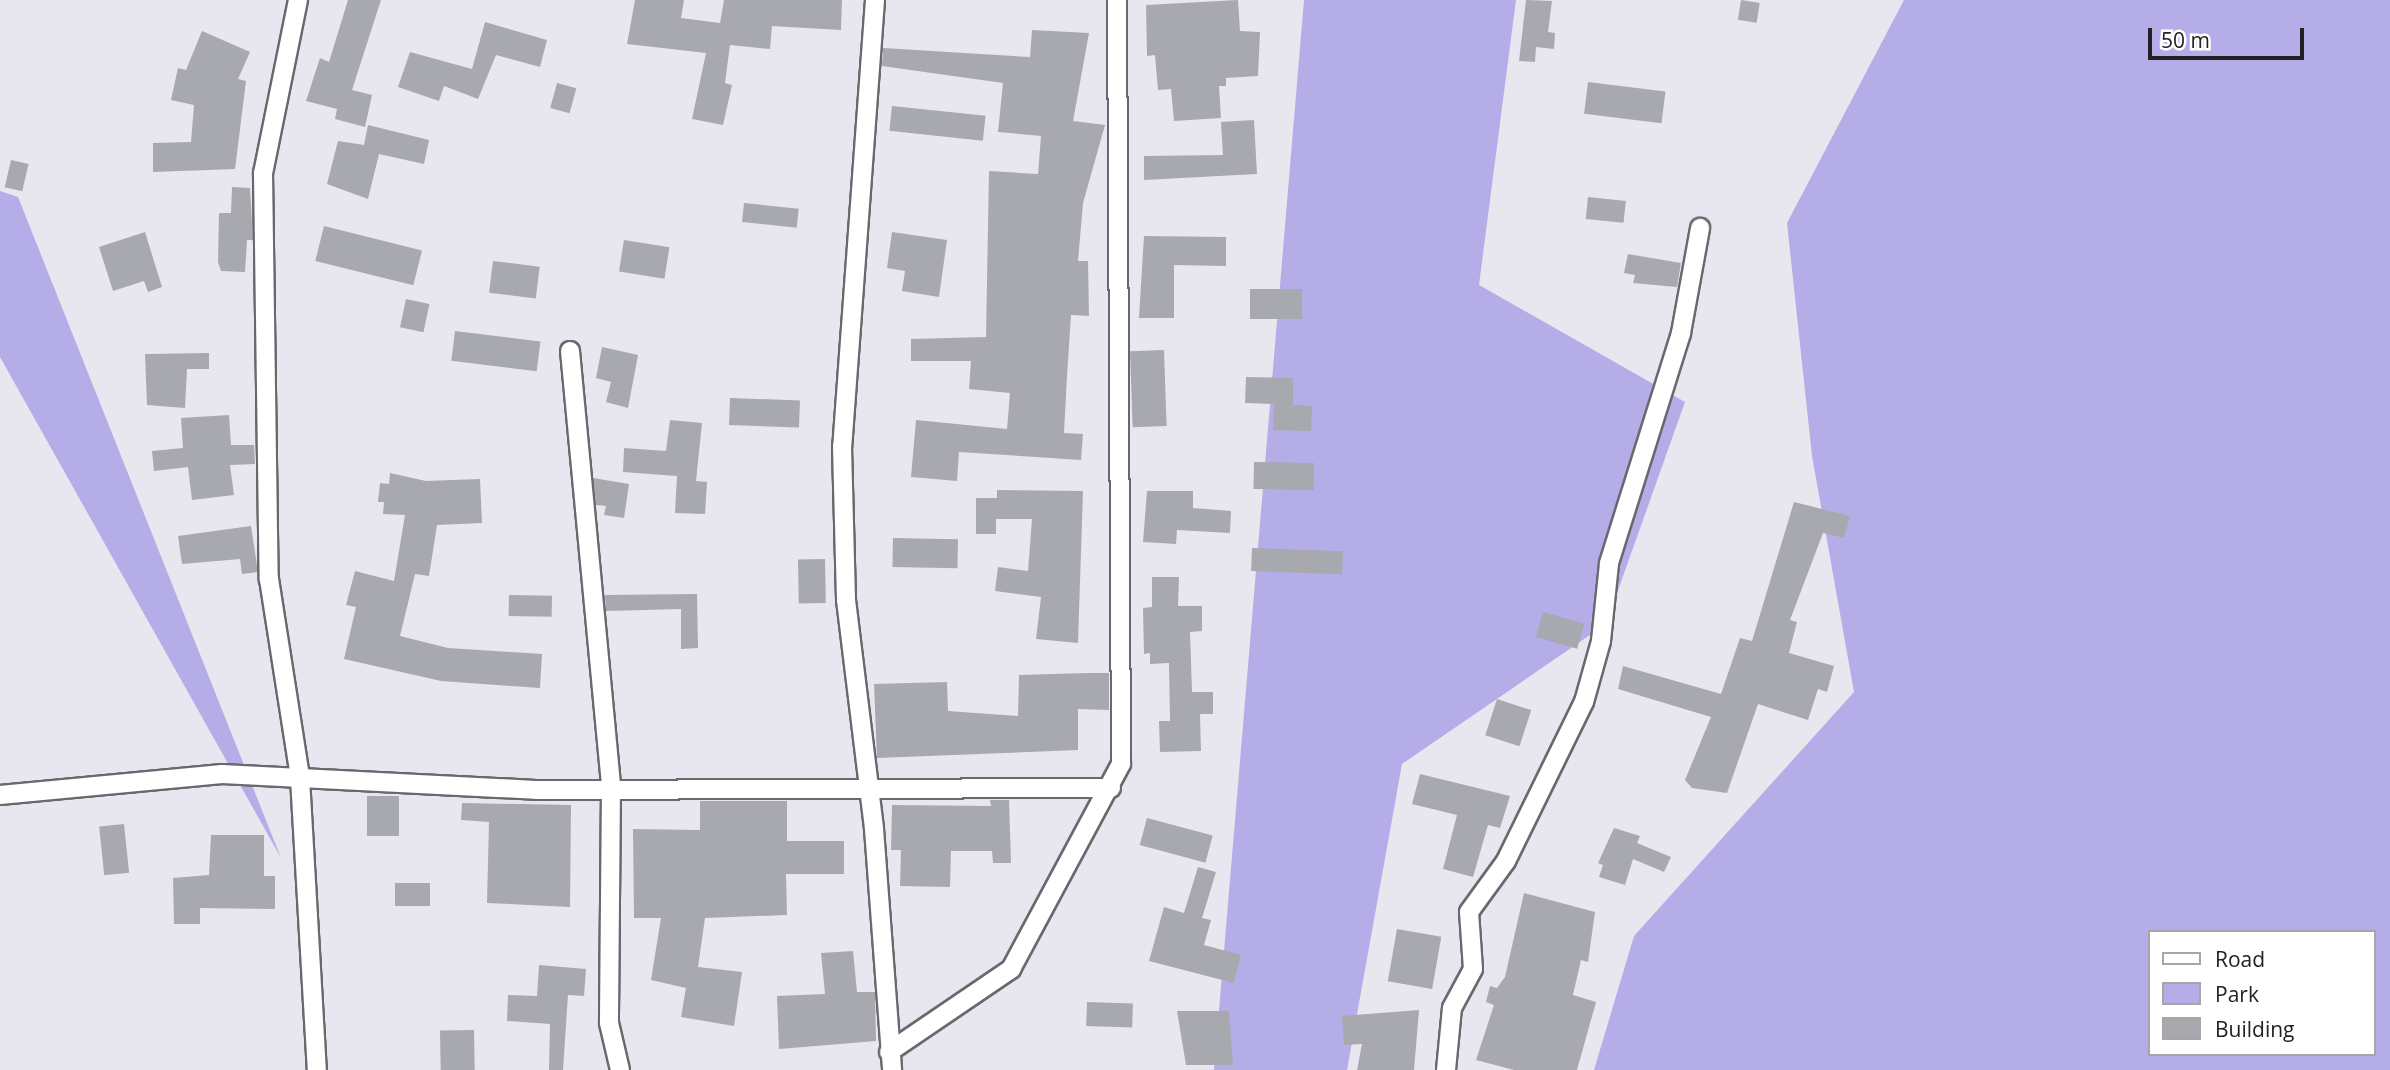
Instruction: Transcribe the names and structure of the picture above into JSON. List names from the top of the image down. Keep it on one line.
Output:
{"legend":["Road","Park","Building"],"scale_bar":"50 m"}
